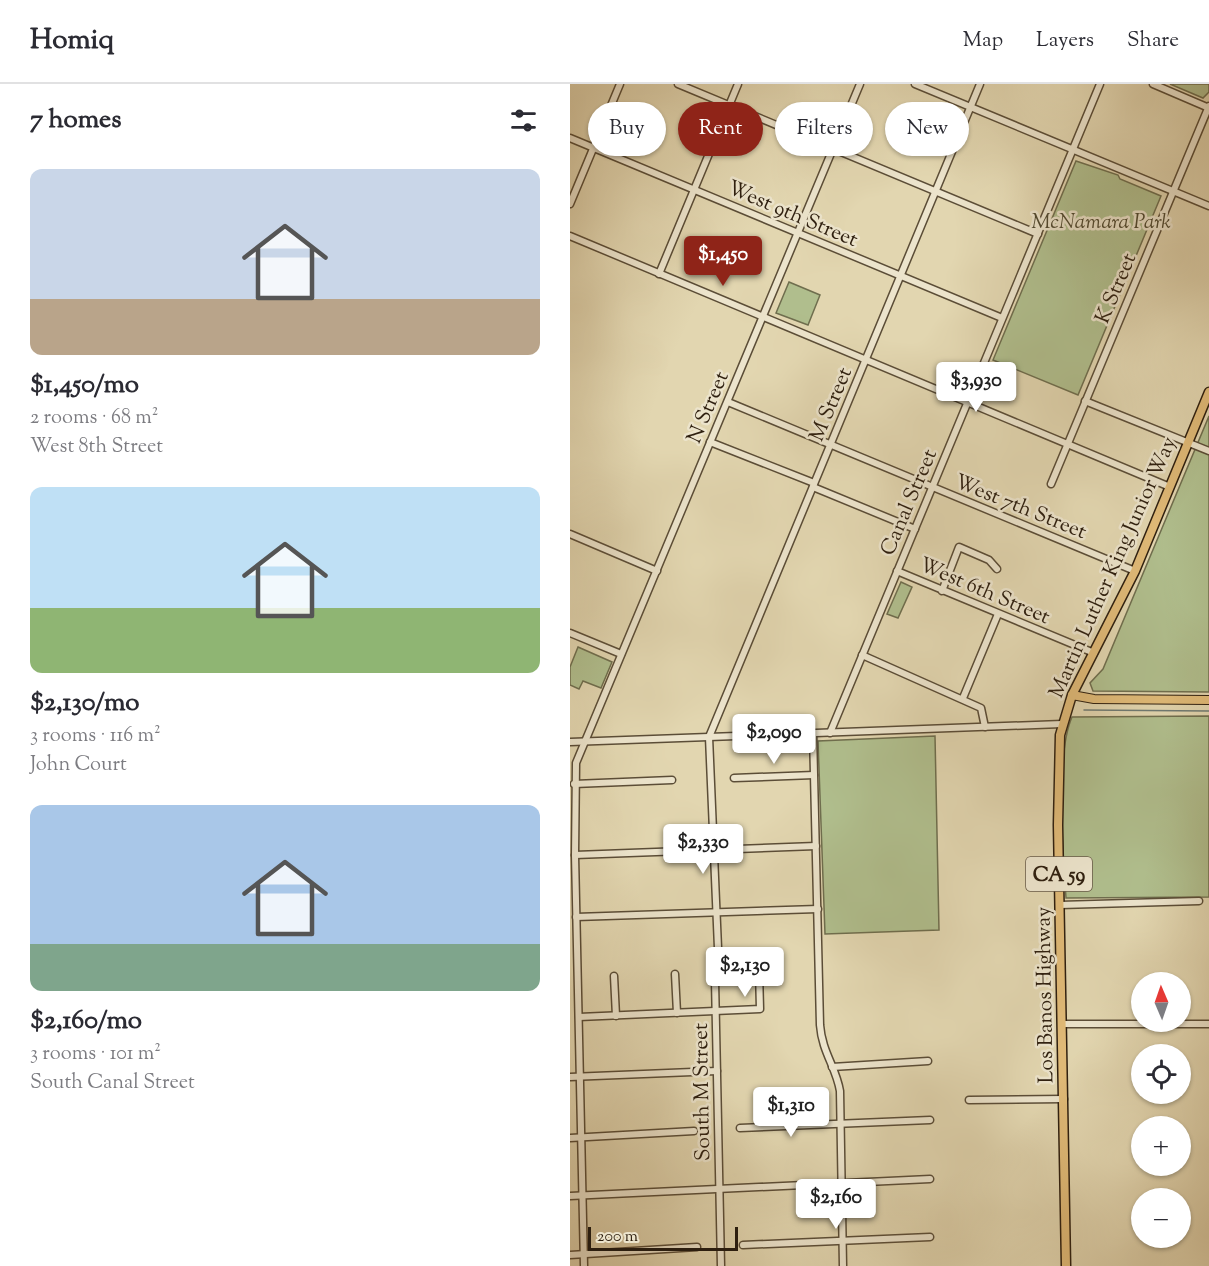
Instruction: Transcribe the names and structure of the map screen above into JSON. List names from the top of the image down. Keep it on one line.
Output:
{"streets":{"highway":["Martin Luther King Junior Way","CA 59","Los Banos Highway"],"street":["West 9th Street","K Street","M Street","N Street","Canal Street","West 7th Street","West 6th Street","South M Street"]},"crossings":[["West 9th Street","M Street"],["West 9th Street","N Street"],["West 9th Street","Canal Street"],["M Street","West 7th Street"],["M Street","West 6th Street"],["M Street","South M Street"],["N Street","West 7th Street"],["N Street","West 6th Street"],["Canal Street","West 7th Street"],["Canal Street","West 6th Street"],["West 7th Street","Martin Luther King Junior Way"],["Martin Luther King Junior Way","West 6th Street"],["Martin Luther King Junior Way","Los Banos Highway"]],"parks":["McNamara Park"],"scale_bar":"200 m","north":"top","page":{"header":"Homiq","nav":["Map","Layers","Share"],"heading":"7 homes","chip":["Buy","Rent","Filters","New"],"list":[{"name":"$1,450/mo","note":"2 rooms · 68 m² · West 8th Street"},{"name":"$2,130/mo","note":"3 rooms · 116 m² · John Court"},{"name":"$2,160/mo","note":"3 rooms · 101 m² · South Canal Street"}],"price":["$1,450","$3,930","$2,090","$2,330","$2,130","$1,310","$2,160"],"map_buttons":["+","−"],"scale":"200 m"}}
